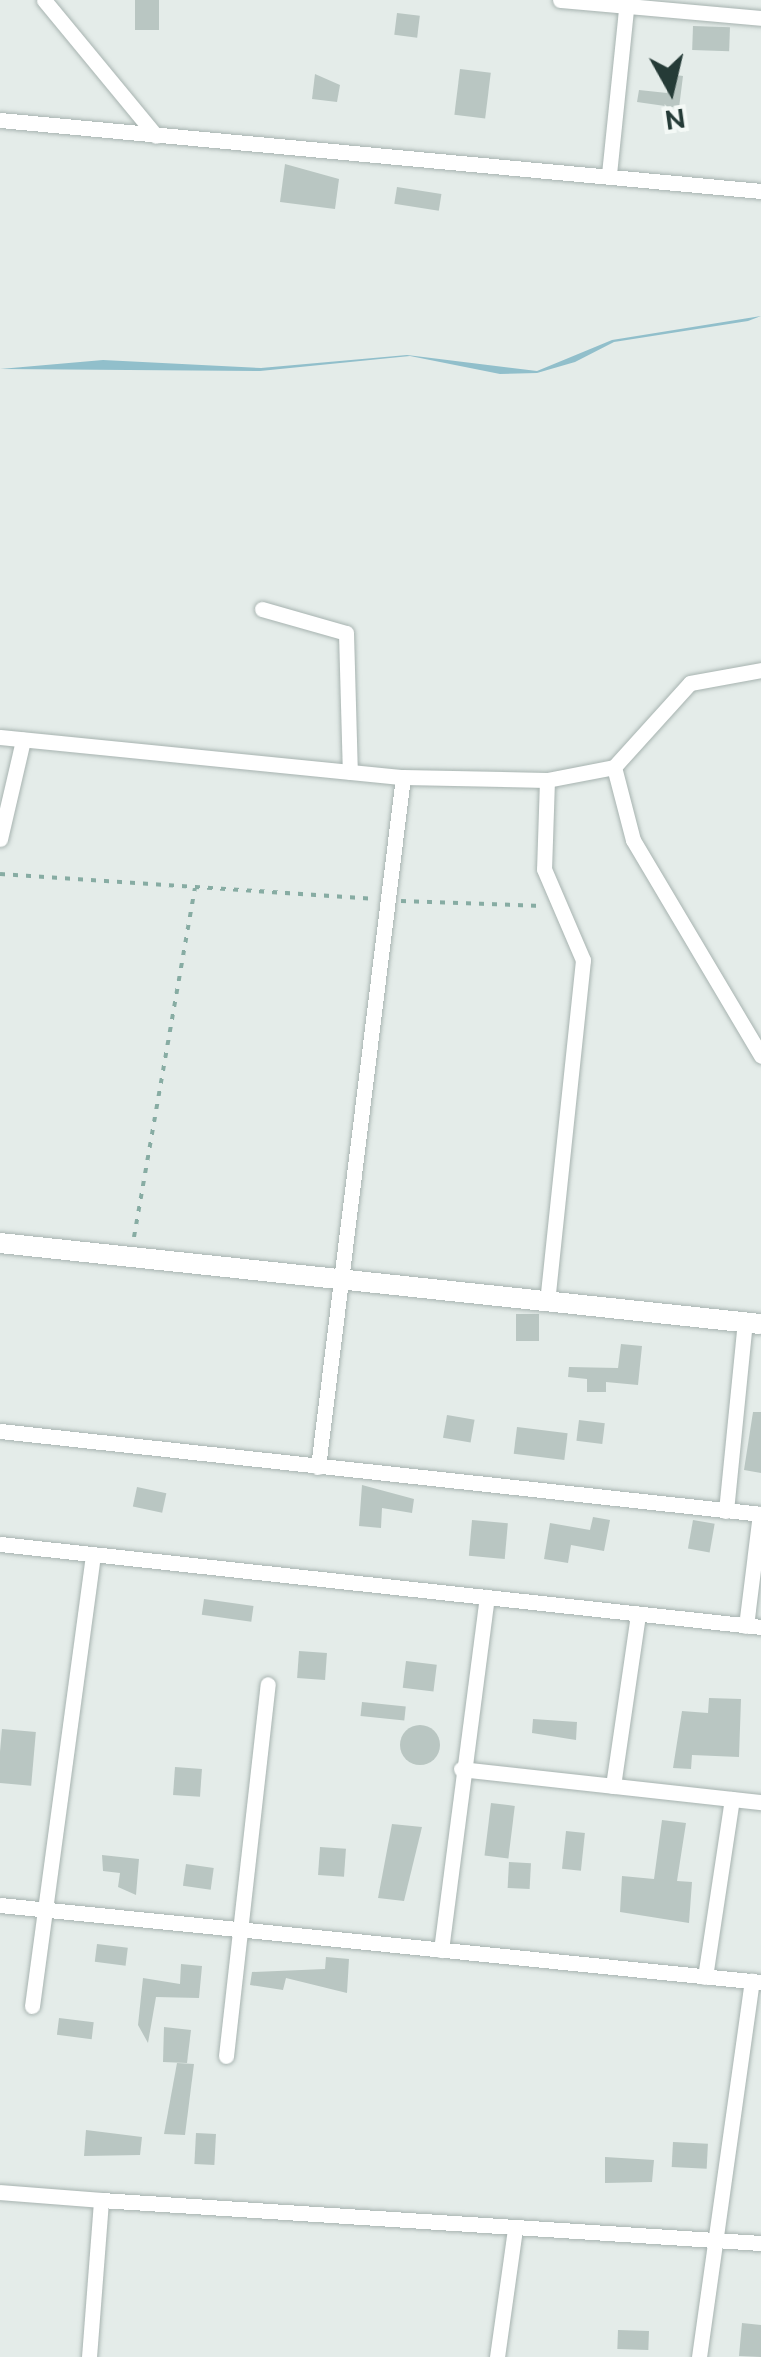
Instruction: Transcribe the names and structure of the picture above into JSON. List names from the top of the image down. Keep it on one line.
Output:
{"north":"bottom"}
